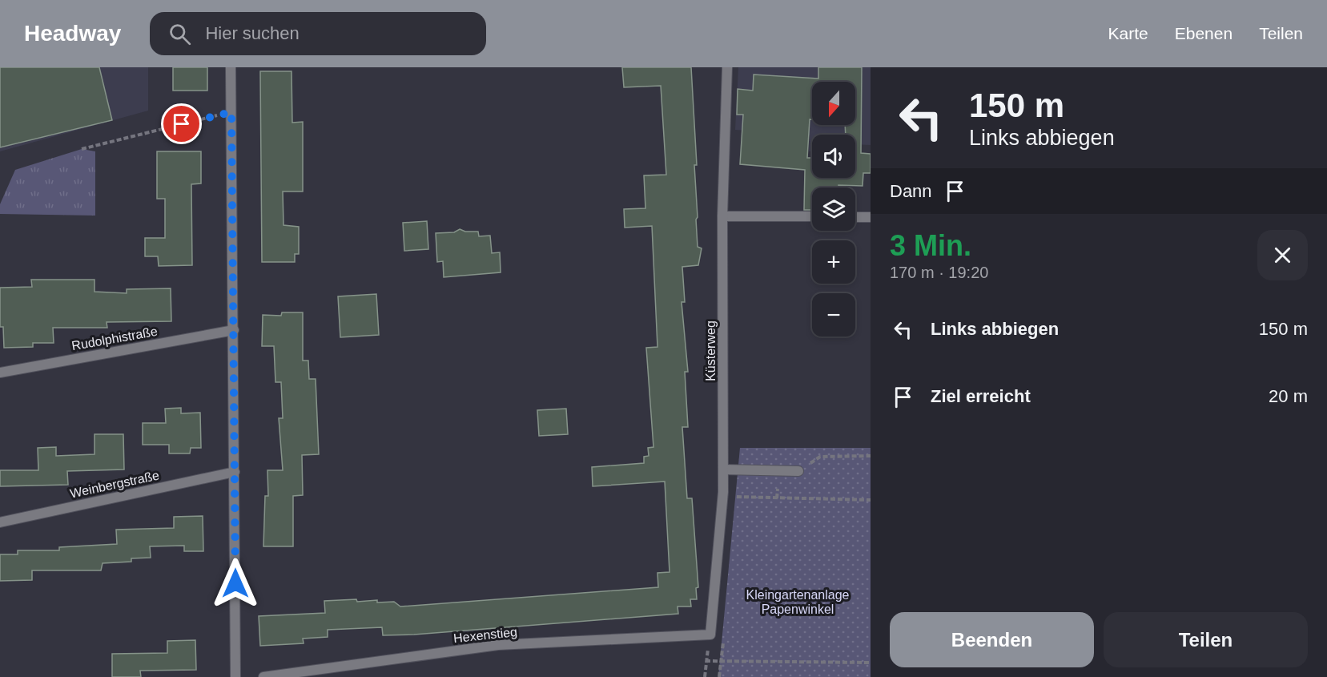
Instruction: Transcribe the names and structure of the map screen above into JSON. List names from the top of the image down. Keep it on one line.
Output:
{"streets":{"street":["Rudolphistraße","Küsterweg","Weinbergstraße","Hexenstieg"]},"crossings":[["Küsterweg","Hexenstieg"]],"parks":["Kleingartenanlage Papenwinkel"],"north":"bottom","page":{"header":"Headway","search":"Hier suchen","nav":["Karte","Ebenen","Teilen"],"turn":["150 m","Links abbiegen"],"map_buttons":["+","−"],"then":"Dann","heading":["3 Min.","170 m · 19:20"],"list":[{"name":"Links abbiegen","value":"150 m"},{"name":"Ziel erreicht","value":"20 m"}],"buttons":["Beenden","Teilen"]}}
